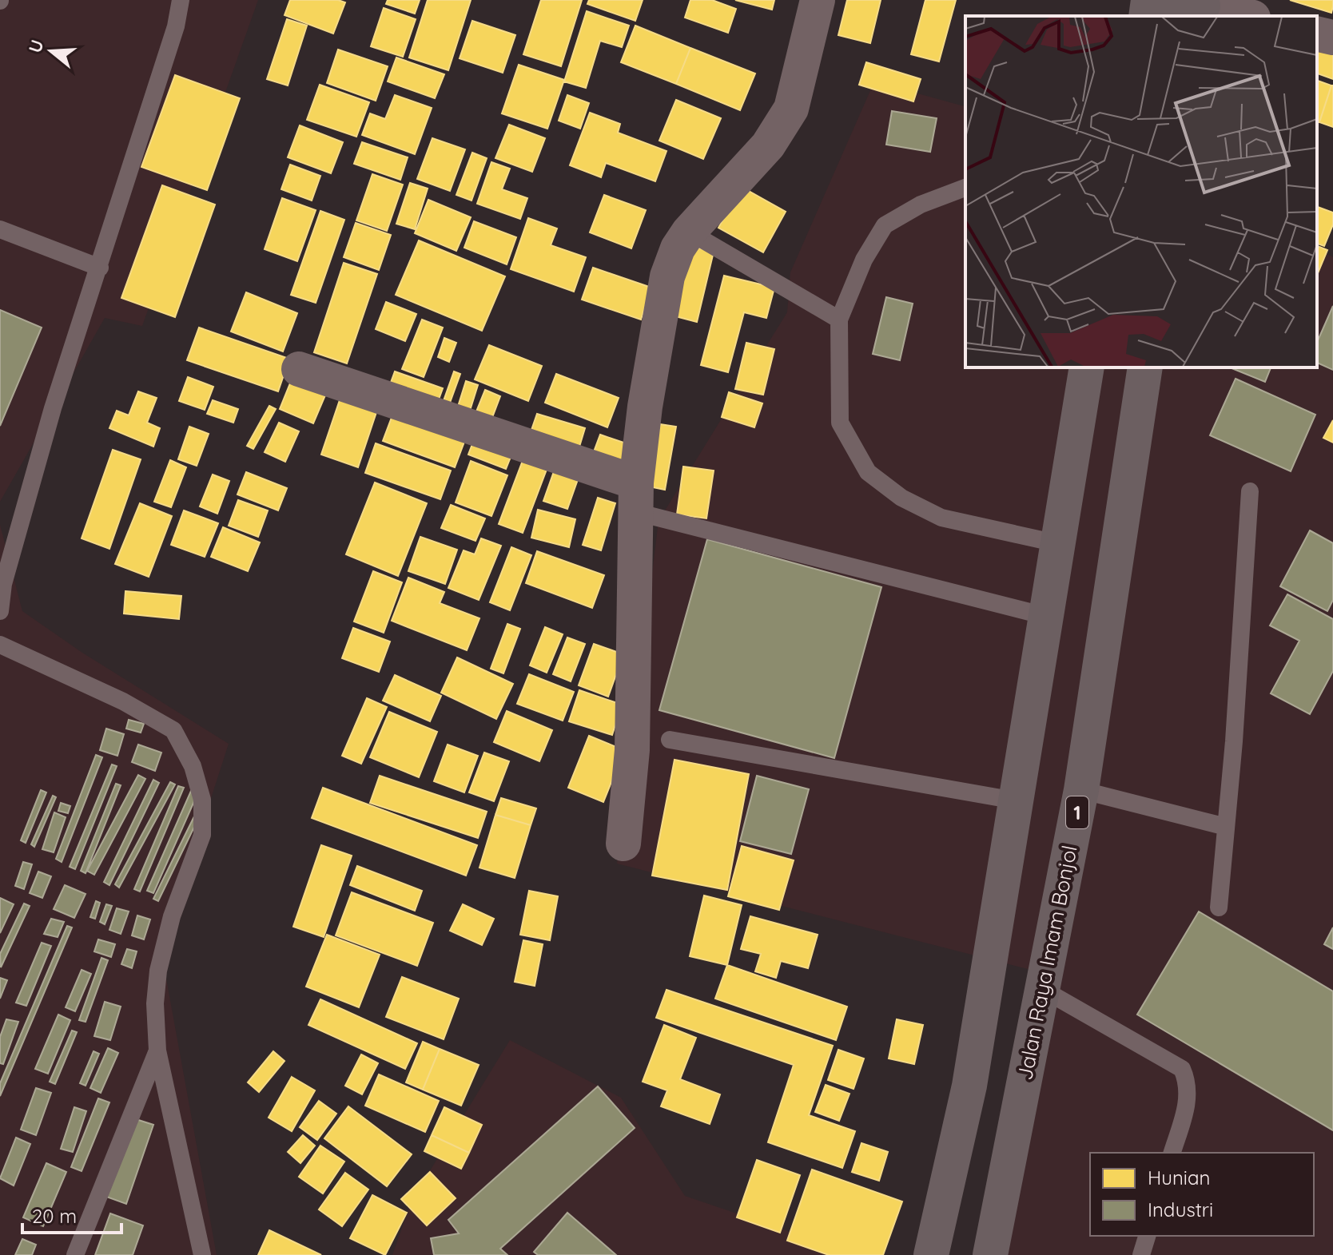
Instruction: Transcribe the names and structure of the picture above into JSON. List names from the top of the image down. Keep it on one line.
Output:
{"streets":{"highway":["1","Jalan Raya Imam Bonjol"]},"legend":["Hunian","Industri"],"scale_bar":"20 m","north":"left"}
